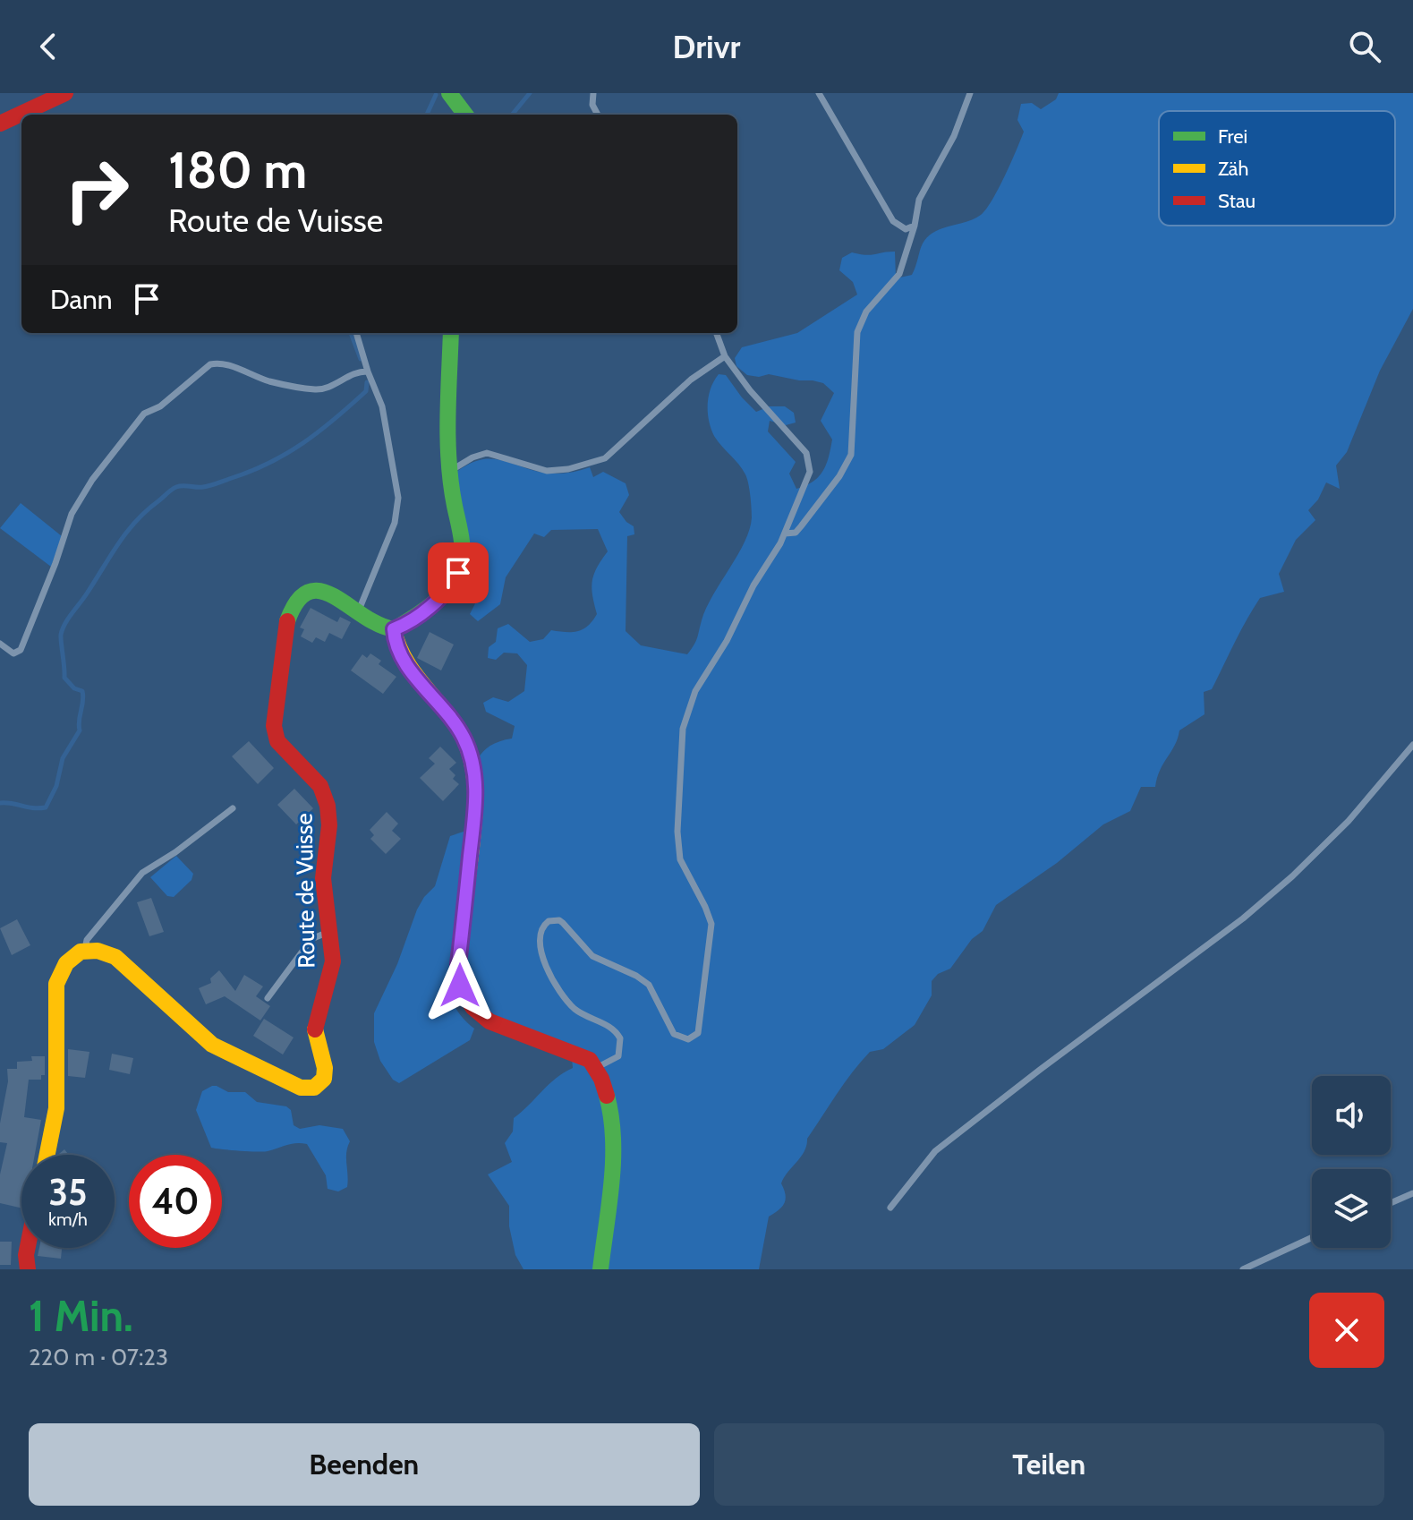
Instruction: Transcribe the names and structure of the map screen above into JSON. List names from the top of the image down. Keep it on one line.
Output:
{"streets":{"street":["Route de Vuisse"]},"legend":["Frei","Zäh","Stau"],"page":{"header":"Drivr","turn":["180 m","Route de Vuisse"],"then":"Dann","speed":"35 km/h","limit":"40","heading":["1 Min.","220 m · 07:23"],"buttons":["Beenden","Teilen"]}}
